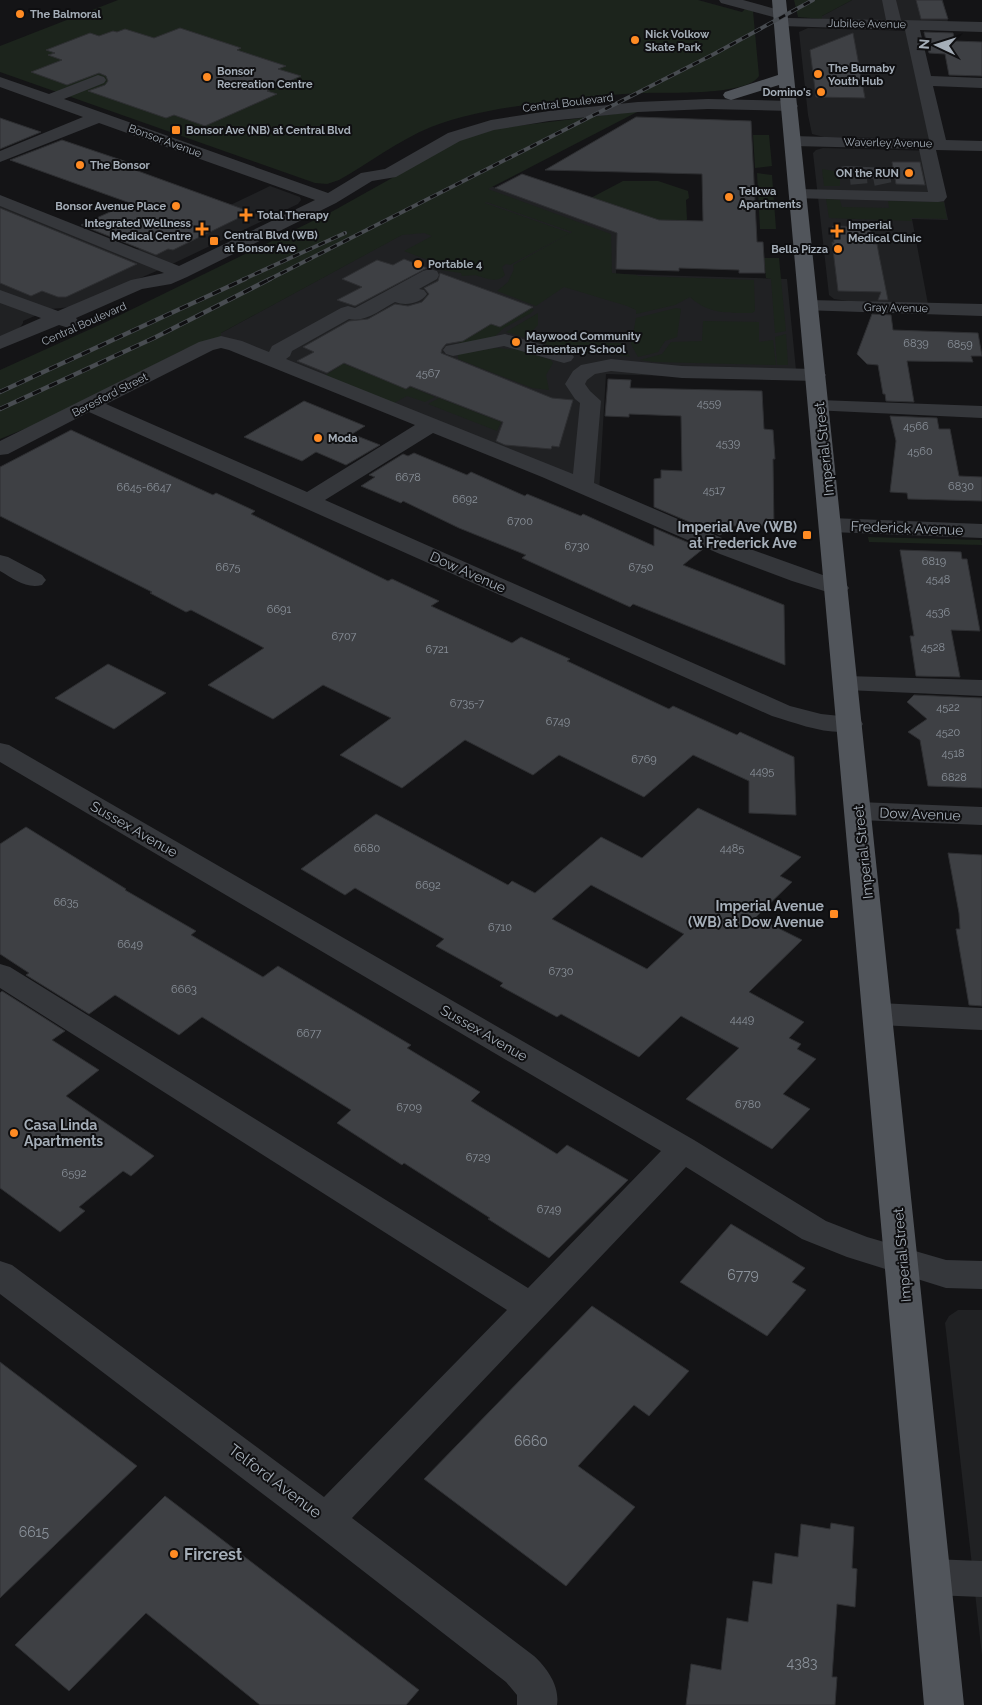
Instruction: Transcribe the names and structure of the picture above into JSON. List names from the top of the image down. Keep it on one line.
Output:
{"streets":{"main road":["Imperial Street"],"street":["Jubilee Avenue","Central Boulevard","Bonsor Avenue","Waverley Avenue","Gray Avenue","Beresford Street","Frederick Avenue","Dow Avenue","Sussex Avenue","Telford Avenue"]},"crossings":[["Jubilee Avenue","Imperial Street"],["Central Boulevard","Bonsor Avenue"],["Central Boulevard","Imperial Street"],["Waverley Avenue","Imperial Street"],["Gray Avenue","Imperial Street"],["Beresford Street","Dow Avenue"],["Imperial Street","Frederick Avenue"],["Imperial Street","Dow Avenue"],["Imperial Street","Sussex Avenue"]],"places":{"other":["The Balmoral","Nick Volkow Skate Park","The Burnaby Youth Hub","Bonsor Recreation Centre","Domino's","The Bonsor","ON the RUN","Telkwa Apartments","Bonsor Avenue Place","Bella Pizza","Portable 4","Maywood Community Elementary School","Moda","Casa Linda Apartments","Fircrest"],"transit":["Bonsor Ave (NB) at Central Blvd","Central Blvd (WB) at Bonsor Ave","Imperial Ave (WB) at Frederick Ave","Imperial Avenue (WB) at Dow Avenue"],"health":["Total Therapy","Integrated Wellness Medical Centre","Imperial Medical Clinic"]},"house_numbers":["6839","6859","4567","4559","4566","4539","4560","6678","6830","6645-6647","4517","6692","6700","6730","6819","6675","6750","4548","6691","4536","6707","4528","6721","6735-7","4522","6749","4520","4518","6769","4495","6828","6680","4485","6692","6635","6710","6649","6730","6663","4449","6677","6780","6709","6729","6592","6749","6779","6660","6615","4383"],"north":"left"}
